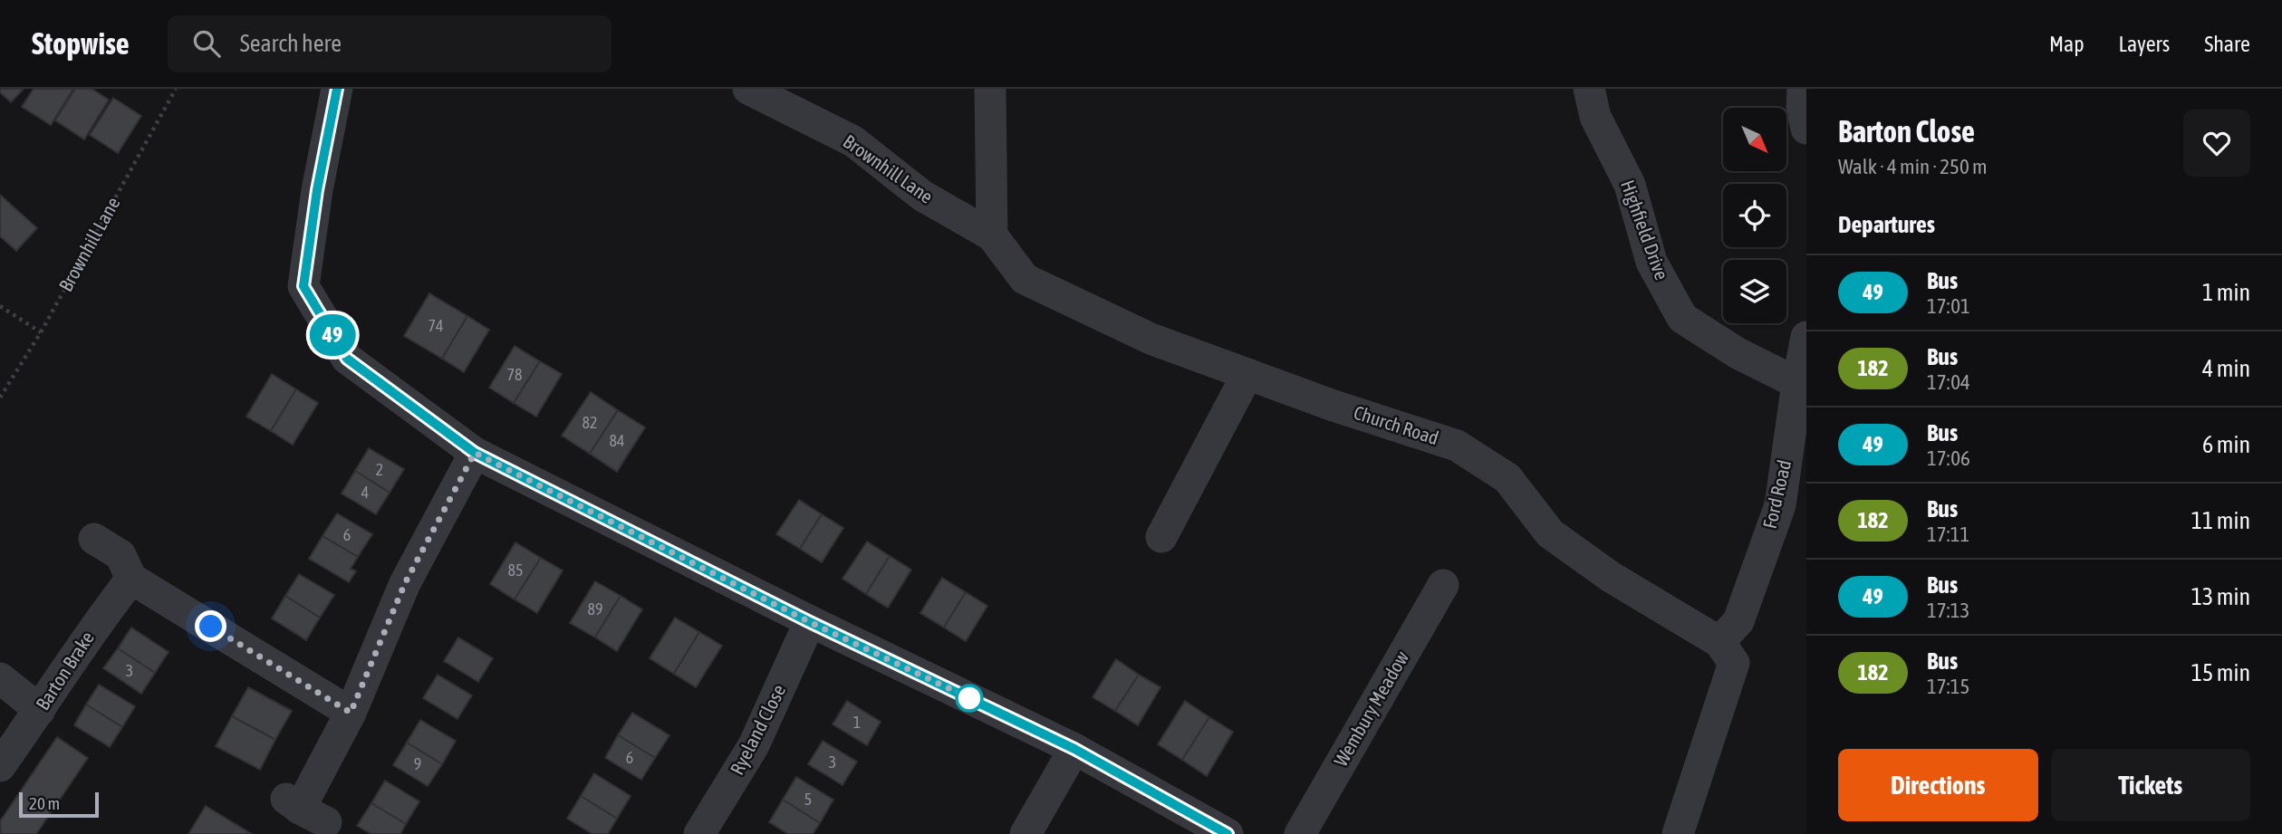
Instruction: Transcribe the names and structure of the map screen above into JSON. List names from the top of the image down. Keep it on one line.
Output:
{"streets":{"street":["Brownhill Lane","Highfield Drive","Church Road","Ford Road","Barton Brake","Wembury Meadow","Ryeland Close"]},"crossings":[["Brownhill Lane","Church Road"],["Highfield Drive","Ford Road"],["Church Road","Ford Road"]],"lines":["bus line 49"],"house_numbers":["74","78","82","84","2","4","6","85","89","3","1","6","3","9","5"],"scale_bar":"20 m","north":"bottom right","page":{"header":"Stopwise","search":"Search here","nav":["Map","Layers","Share"],"on_map":"49","heading":[["Barton Close","Walk · 4 min · 250 m"],"Departures"],"list":[{"mark":"49","name":"Bus","note":"17:01","value":"1 min"},{"mark":"182","name":"Bus","note":"17:04","value":"4 min"},{"mark":"49","name":"Bus","note":"17:06","value":"6 min"},{"mark":"182","name":"Bus","note":"17:11","value":"11 min"},{"mark":"49","name":"Bus","note":"17:13","value":"13 min"},{"mark":"182","name":"Bus","note":"17:15","value":"15 min"}],"buttons":["Directions","Tickets"],"scale":"20 m"}}
